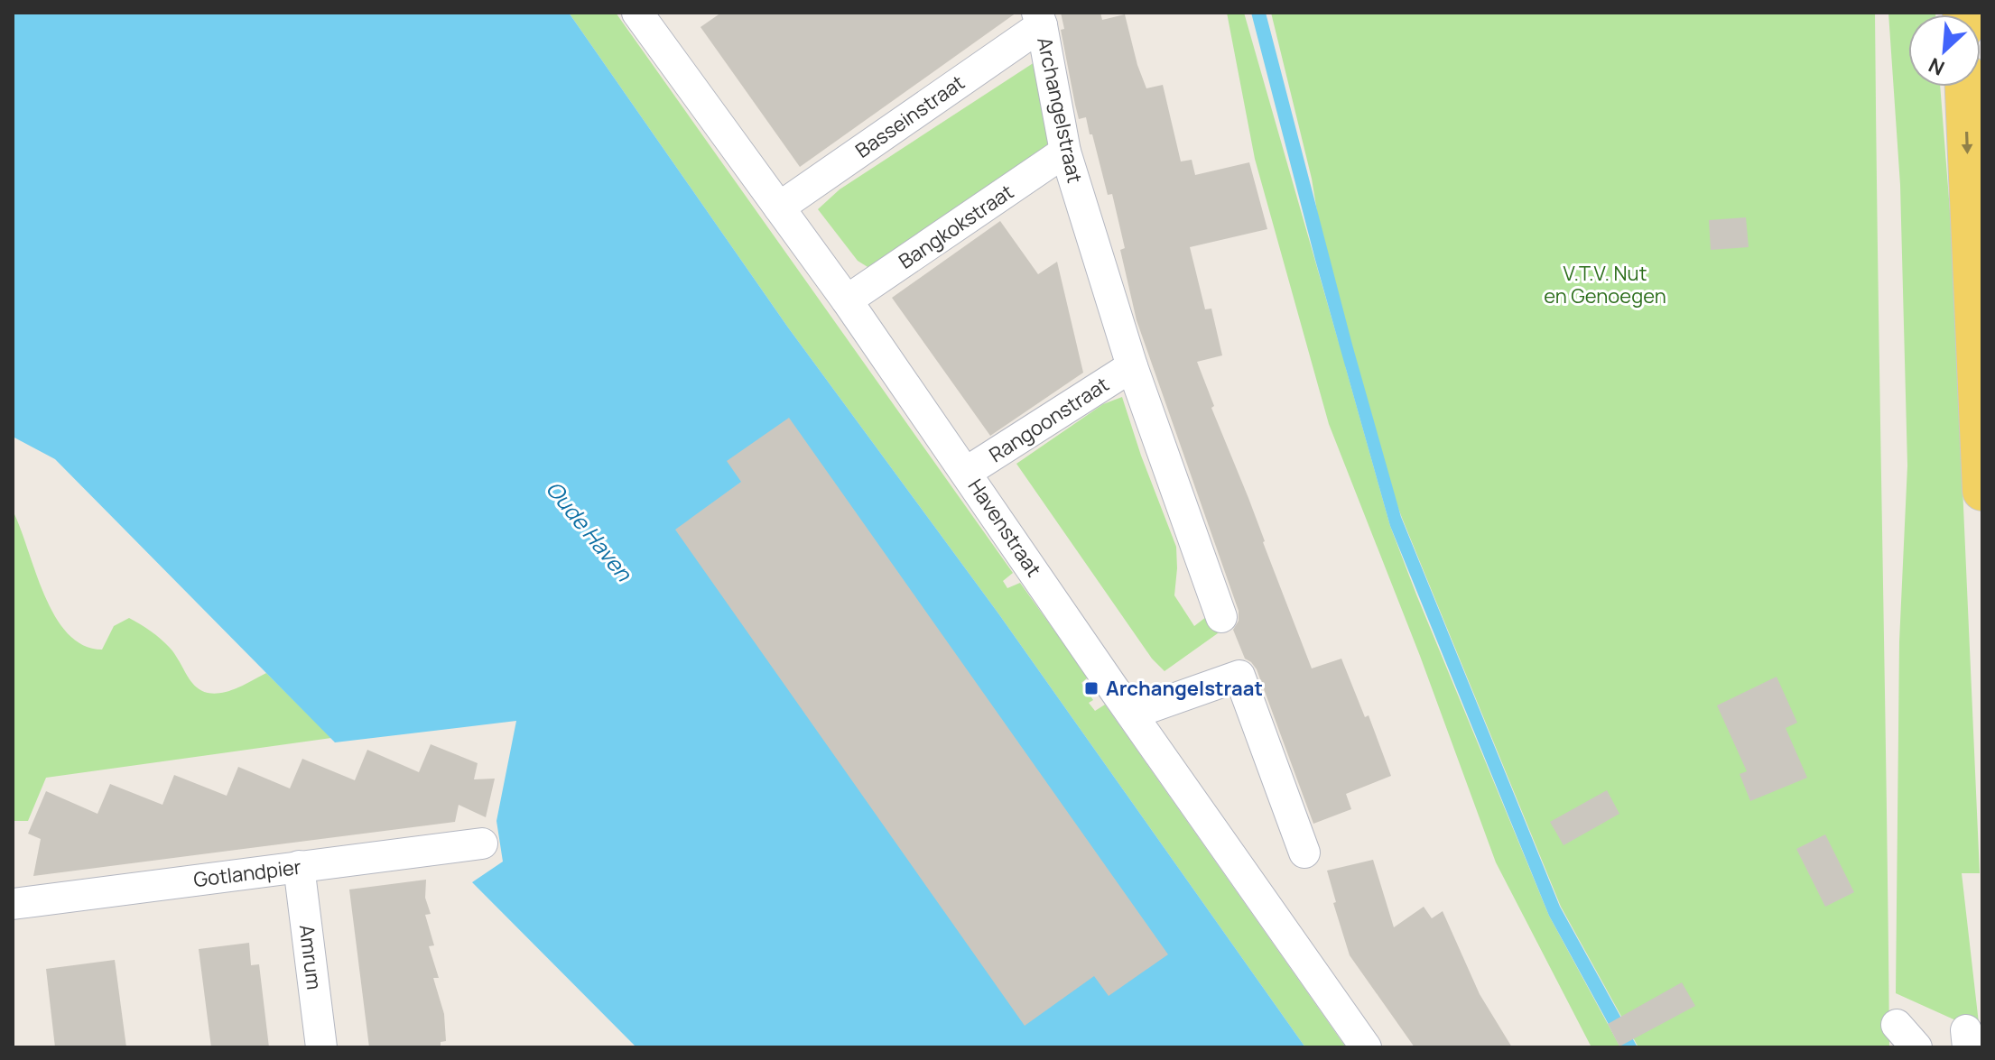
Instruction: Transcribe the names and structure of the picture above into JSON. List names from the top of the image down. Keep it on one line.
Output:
{"streets":{"street":["Archangelstraat","Basseinstraat","Bangkokstraat","Rangoonstraat","Havenstraat","Gotlandpier","Amrum"]},"crossings":[["Archangelstraat","Basseinstraat"],["Archangelstraat","Bangkokstraat"],["Archangelstraat","Rangoonstraat"],["Basseinstraat","Havenstraat"],["Bangkokstraat","Havenstraat"],["Rangoonstraat","Havenstraat"],["Gotlandpier","Amrum"]],"water":["Oude Haven"],"parks":["V.T.V. Nut en Genoegen"],"places":{"transit":["Archangelstraat"]},"north":"bottom left"}
